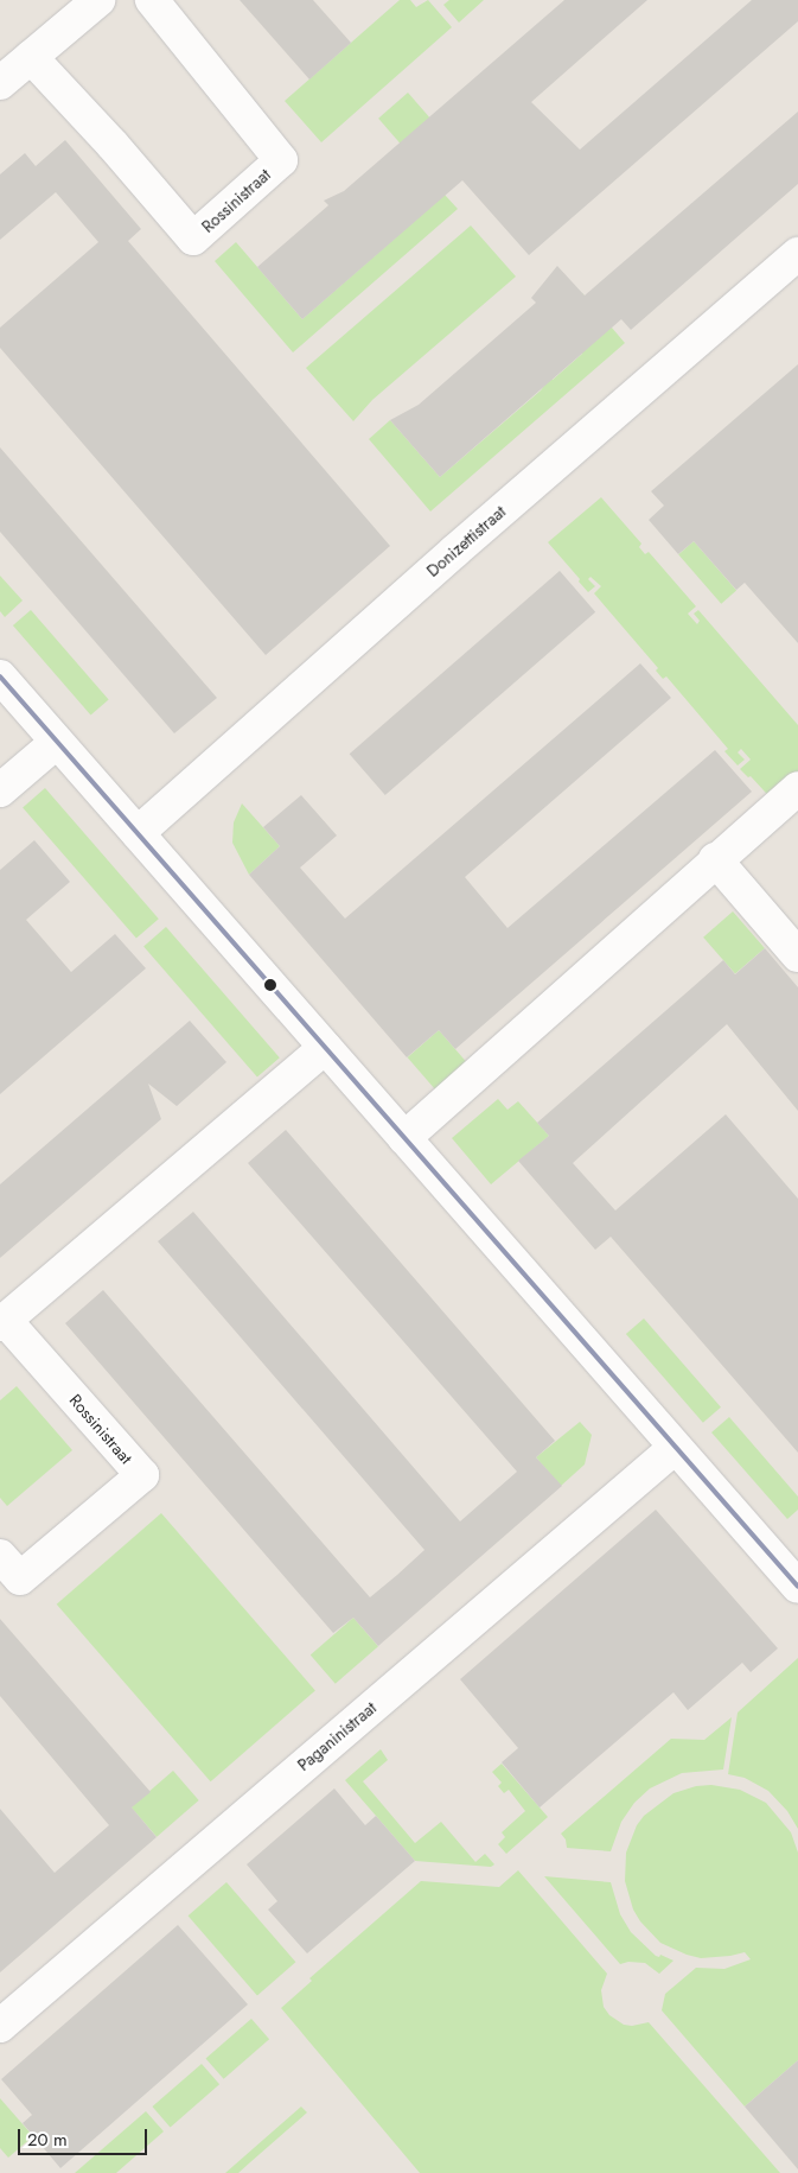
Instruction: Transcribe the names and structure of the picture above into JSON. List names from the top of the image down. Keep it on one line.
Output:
{"streets":{"street":["Rossinistraat","Donizettistraat","Paganinistraat"]},"scale_bar":"20 m"}
